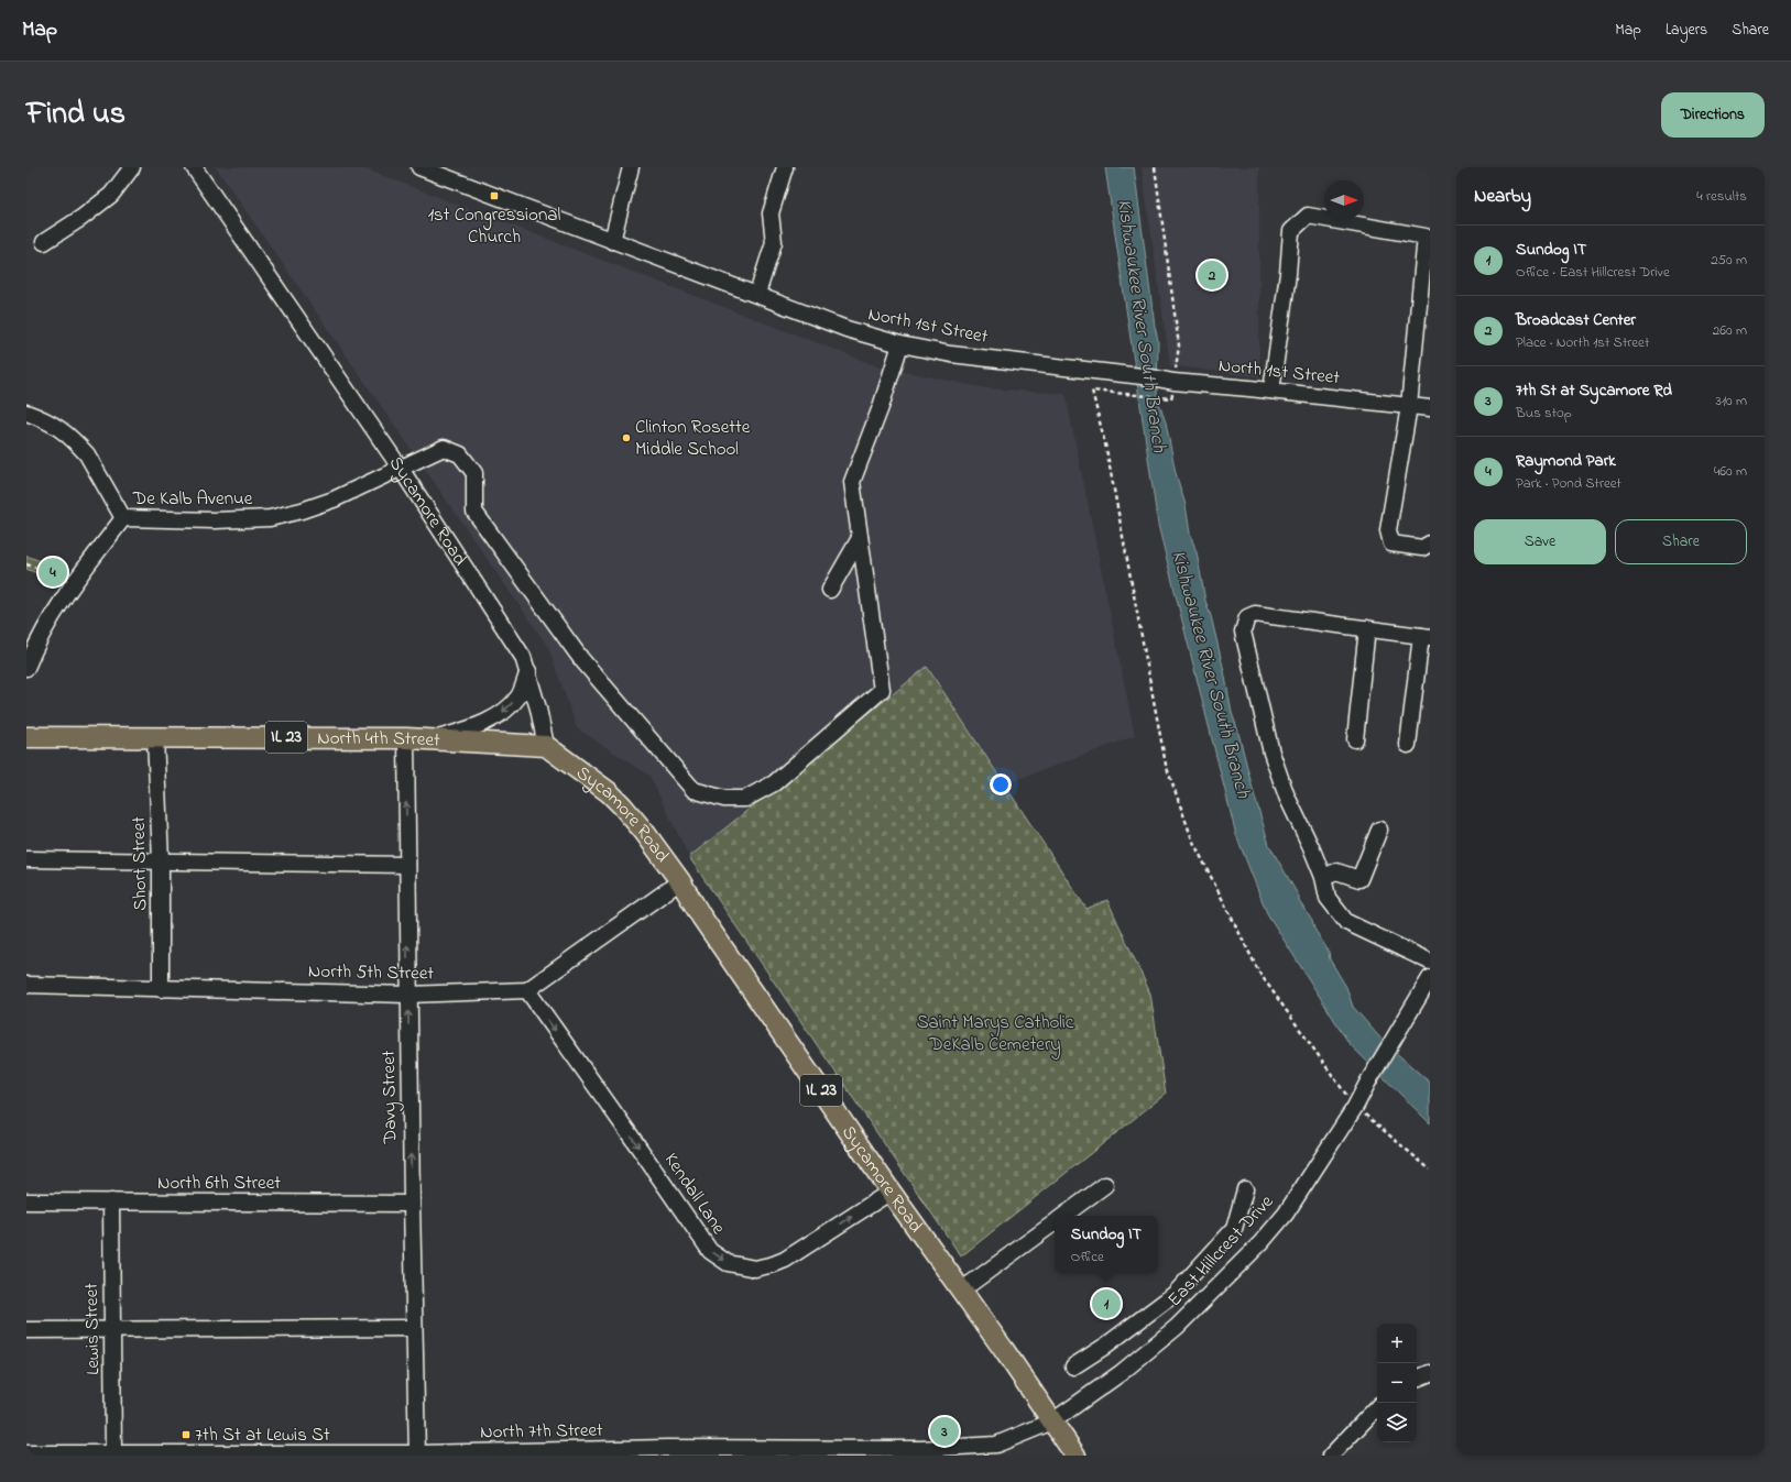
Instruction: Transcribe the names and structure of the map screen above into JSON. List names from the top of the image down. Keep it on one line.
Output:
{"streets":{"main road":["Sycamore Road","IL 23","North 4th Street"],"street":["North 1st Street","De Kalb Avenue","Short Street","North 5th Street","Davy Street","North 6th Street","Kendall Lane","East Hillcrest Drive","Lewis Street","North 7th Street"]},"crossings":[["De Kalb Avenue","Sycamore Road"],["Sycamore Road","North 4th Street"],["Sycamore Road","Kendall Lane"],["Sycamore Road","East Hillcrest Drive"],["Sycamore Road","North 7th Street"],["North 4th Street","Short Street"],["North 4th Street","Davy Street"],["Short Street","North 5th Street"],["North 5th Street","Davy Street"],["North 5th Street","Kendall Lane"],["Davy Street","North 6th Street"],["Davy Street","North 7th Street"],["North 6th Street","Lewis Street"],["East Hillcrest Drive","North 7th Street"],["Lewis Street","North 7th Street"]],"one_way":["Davy Street"],"water":["Kishwaukee River South Branch"],"parks":["Saint Marys Catholic DeKalb Cemetery"],"places":{"transit":["1st Congressional Church","7th St at Lewis St"],"other":["Clinton Rosette Middle School"]},"north":"right","page":{"header":"Map","nav":["Map","Layers","Share"],"title":"Find us","buttons":["Directions",["Save","Share"]],"heading":["Nearby","4 results"],"list":[{"mark":"1","name":"Sundog IT","note":"Office · East Hillcrest Drive","value":"250 m"},{"mark":"2","name":"Broadcast Center","note":"Place · North 1st Street","value":"260 m"},{"mark":"3","name":"7th St at Sycamore Rd","note":"Bus stop","value":"310 m"},{"mark":"4","name":"Raymond Park","note":"Park · Pond Street","value":"460 m"}],"pins":["2","4","1","3"],"popup":["Sundog IT","Office"],"map_buttons":["+","−"]}}
